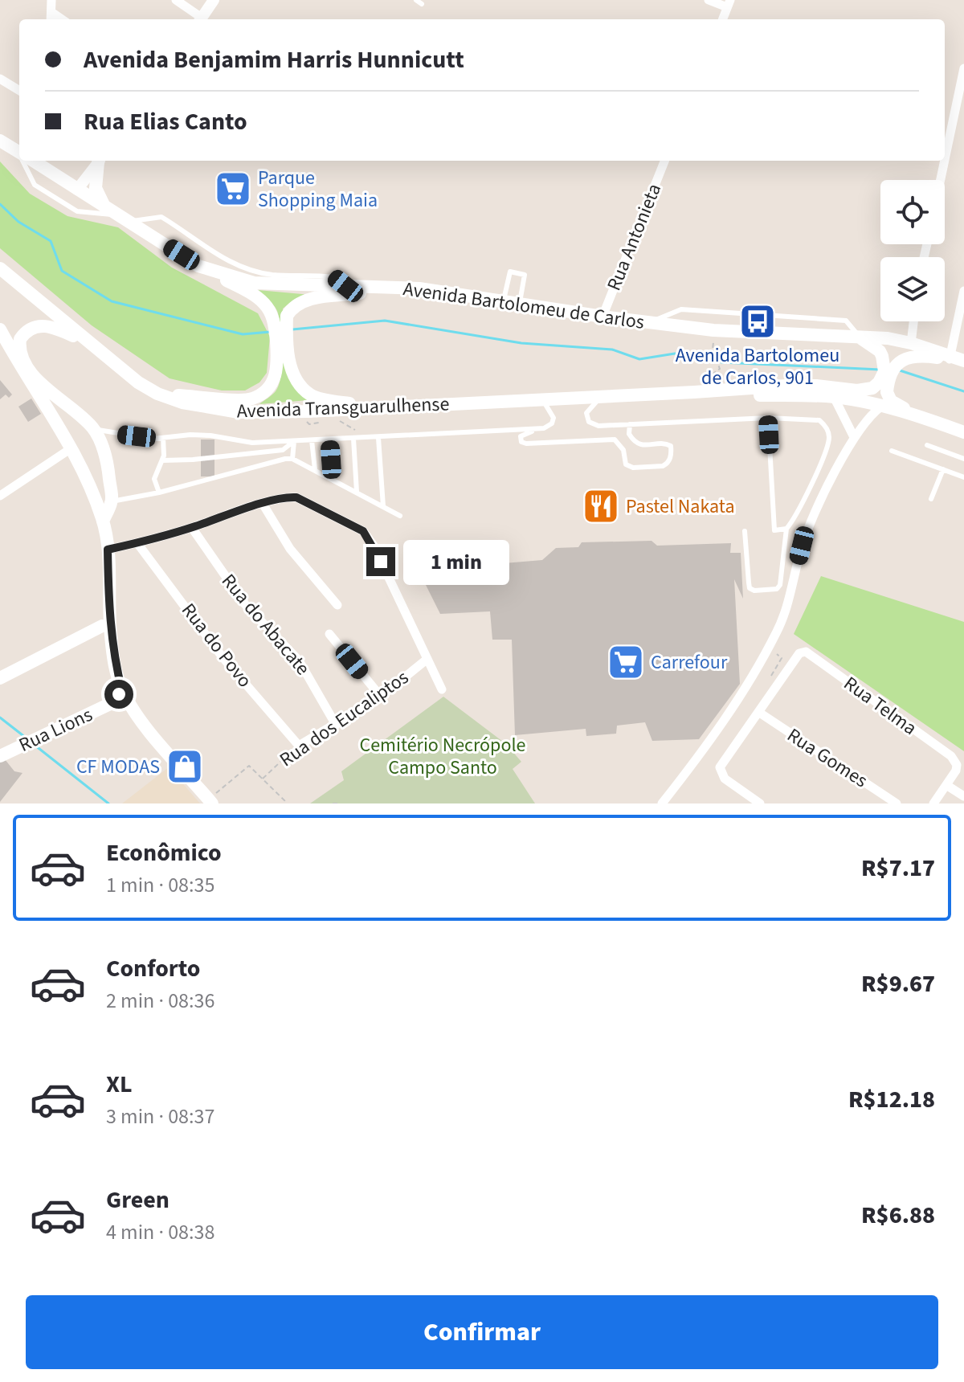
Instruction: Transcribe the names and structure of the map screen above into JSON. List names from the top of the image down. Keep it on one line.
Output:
{"streets":{"main road":["Avenida Bartolomeu de Carlos","Avenida Transguarulhense","Rua Lions"],"street":["Rua Antonieta","Rua do Abacate","Rua do Povo","Rua Telma","Rua dos Eucaliptos","Rua Gomes"]},"crossings":[["Rua Antonieta","Avenida Bartolomeu de Carlos"],["Rua do Abacate","Rua dos Eucaliptos"],["Rua do Povo","Rua dos Eucaliptos"],["Rua Telma","Rua Gomes"]],"parks":["Cemitério Necrópole Campo Santo"],"places":{"supermarket":["Parque Shopping Maia","Carrefour"],"bus stop":["Avenida Bartolomeu de Carlos, 901"],"restaurant":["Pastel Nakata"],"shop":["CF MODAS"]},"page":{"banner":["Avenida Benjamim Harris Hunnicutt","Rua Elias Canto"],"bubble":"1 min","list":[{"name":"Econômico","note":"1 min · 08:35","value":"R$7.17"},{"name":"Conforto","note":"2 min · 08:36","value":"R$9.67"},{"name":"XL","note":"3 min · 08:37","value":"R$12.18"},{"name":"Green","note":"4 min · 08:38","value":"R$6.88"}],"buttons":"Confirmar"}}
